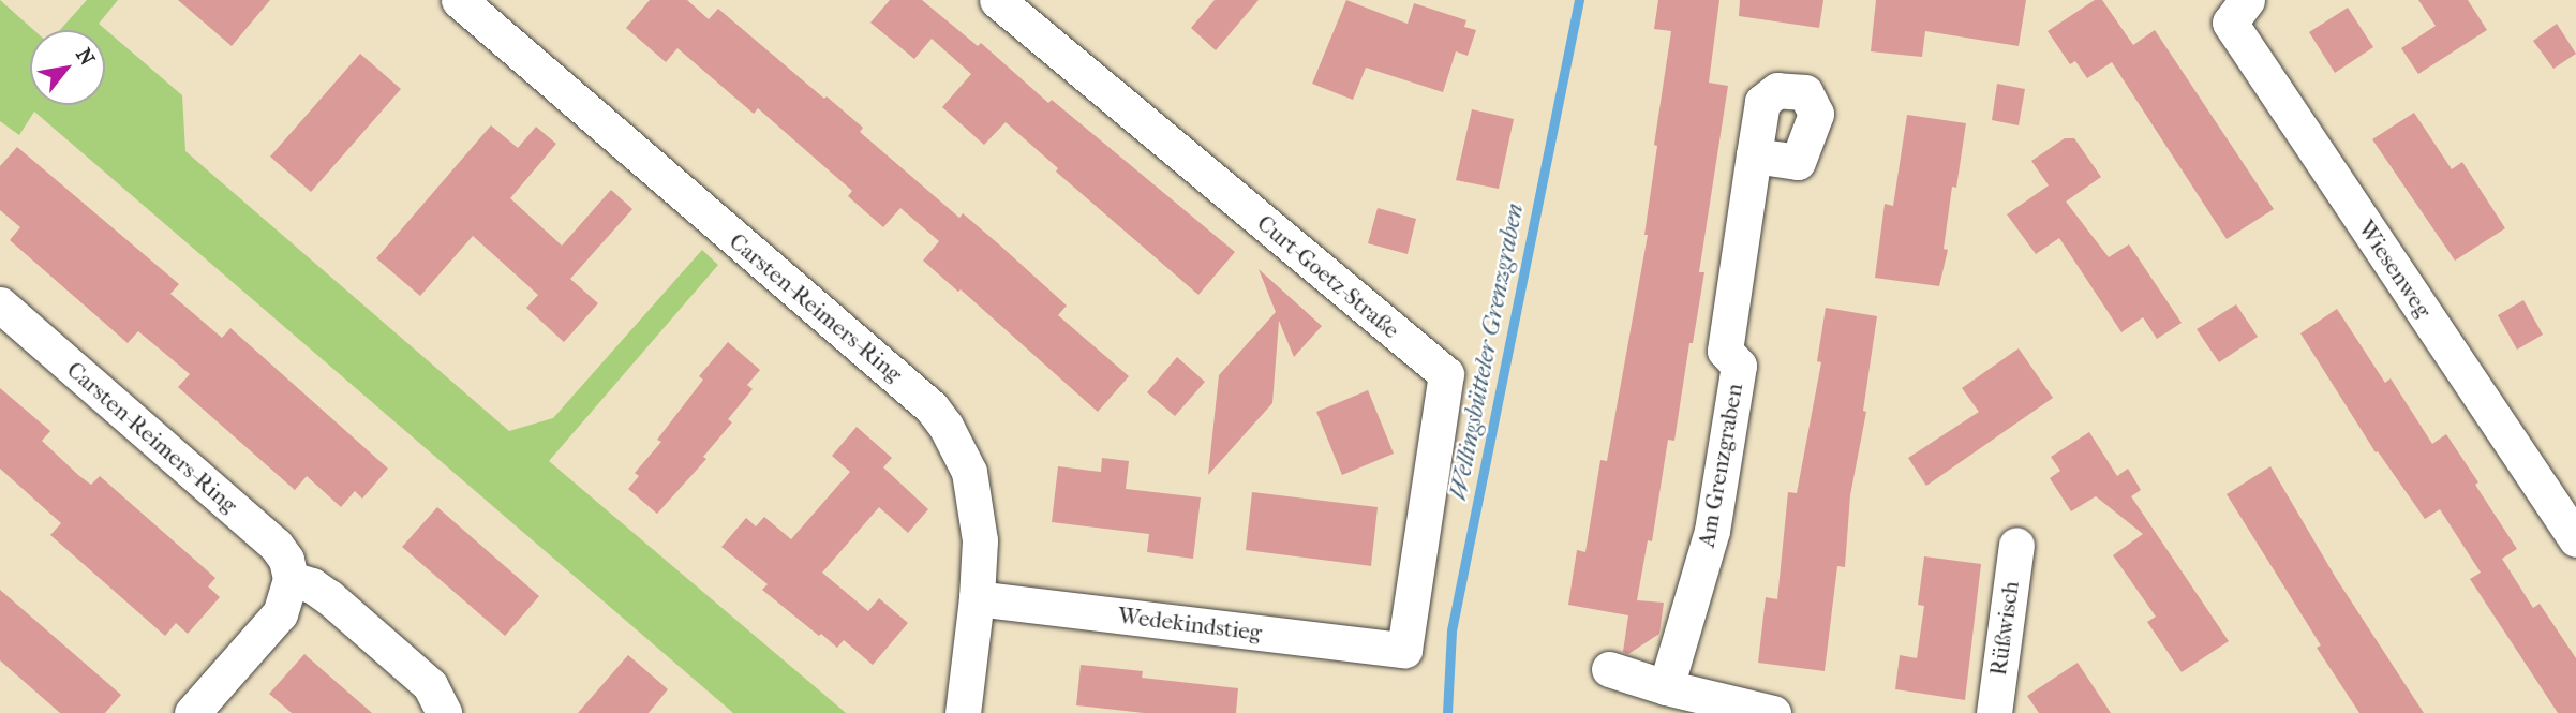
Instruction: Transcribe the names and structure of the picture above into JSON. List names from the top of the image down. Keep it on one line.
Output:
{"streets":{"street":["Wiesenweg","Curt-Goetz-Straße","Carsten-Reimers-Ring","Am Grenzgraben","Wedekindstieg","Rüßwisch"]},"crossings":[["Curt-Goetz-Straße","Wedekindstieg"],["Carsten-Reimers-Ring","Wedekindstieg"]],"water":["Wellingsbütteler Grenzgraben"],"north":"top right"}
